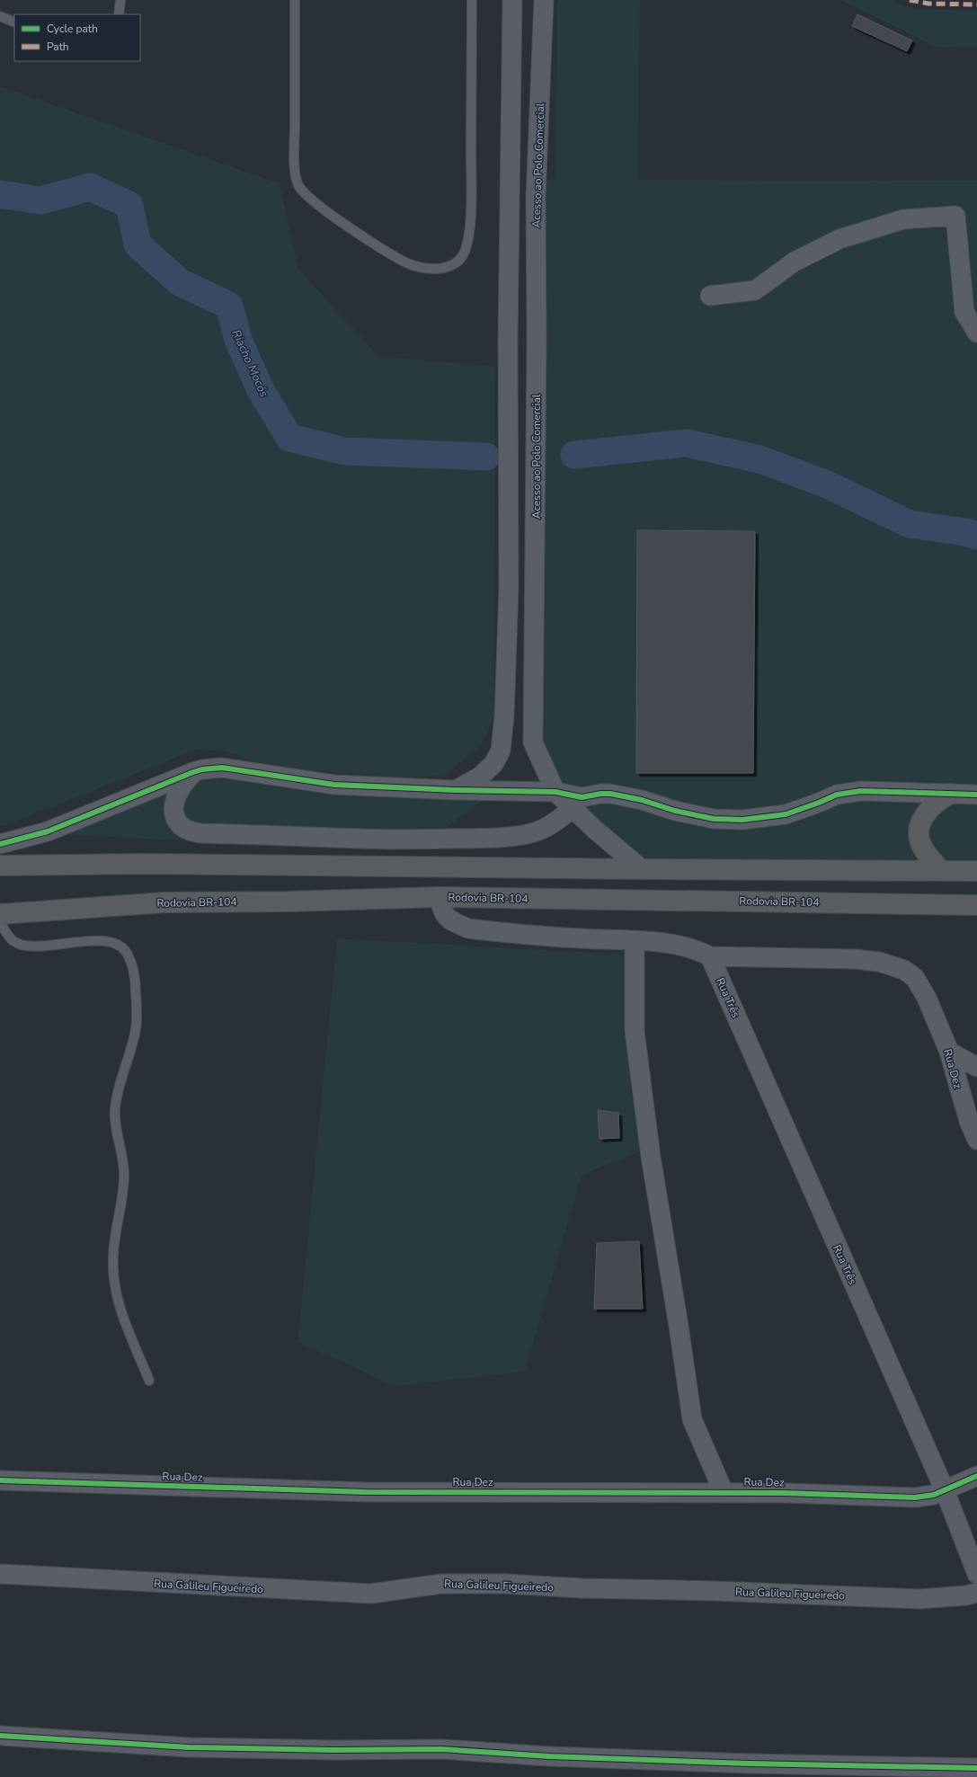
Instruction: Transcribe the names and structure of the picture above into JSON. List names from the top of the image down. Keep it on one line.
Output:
{"streets":{"highway":["Rodovia BR-104"],"street":["Acesso ao Polo Comercial","Rua Três","Rua Dez","Rua Galileu Figueiredo"]},"crossings":[["Rua Três","Rua Dez"]],"water":["Riacho Mocós"],"legend":["Cycle path","Path"]}
